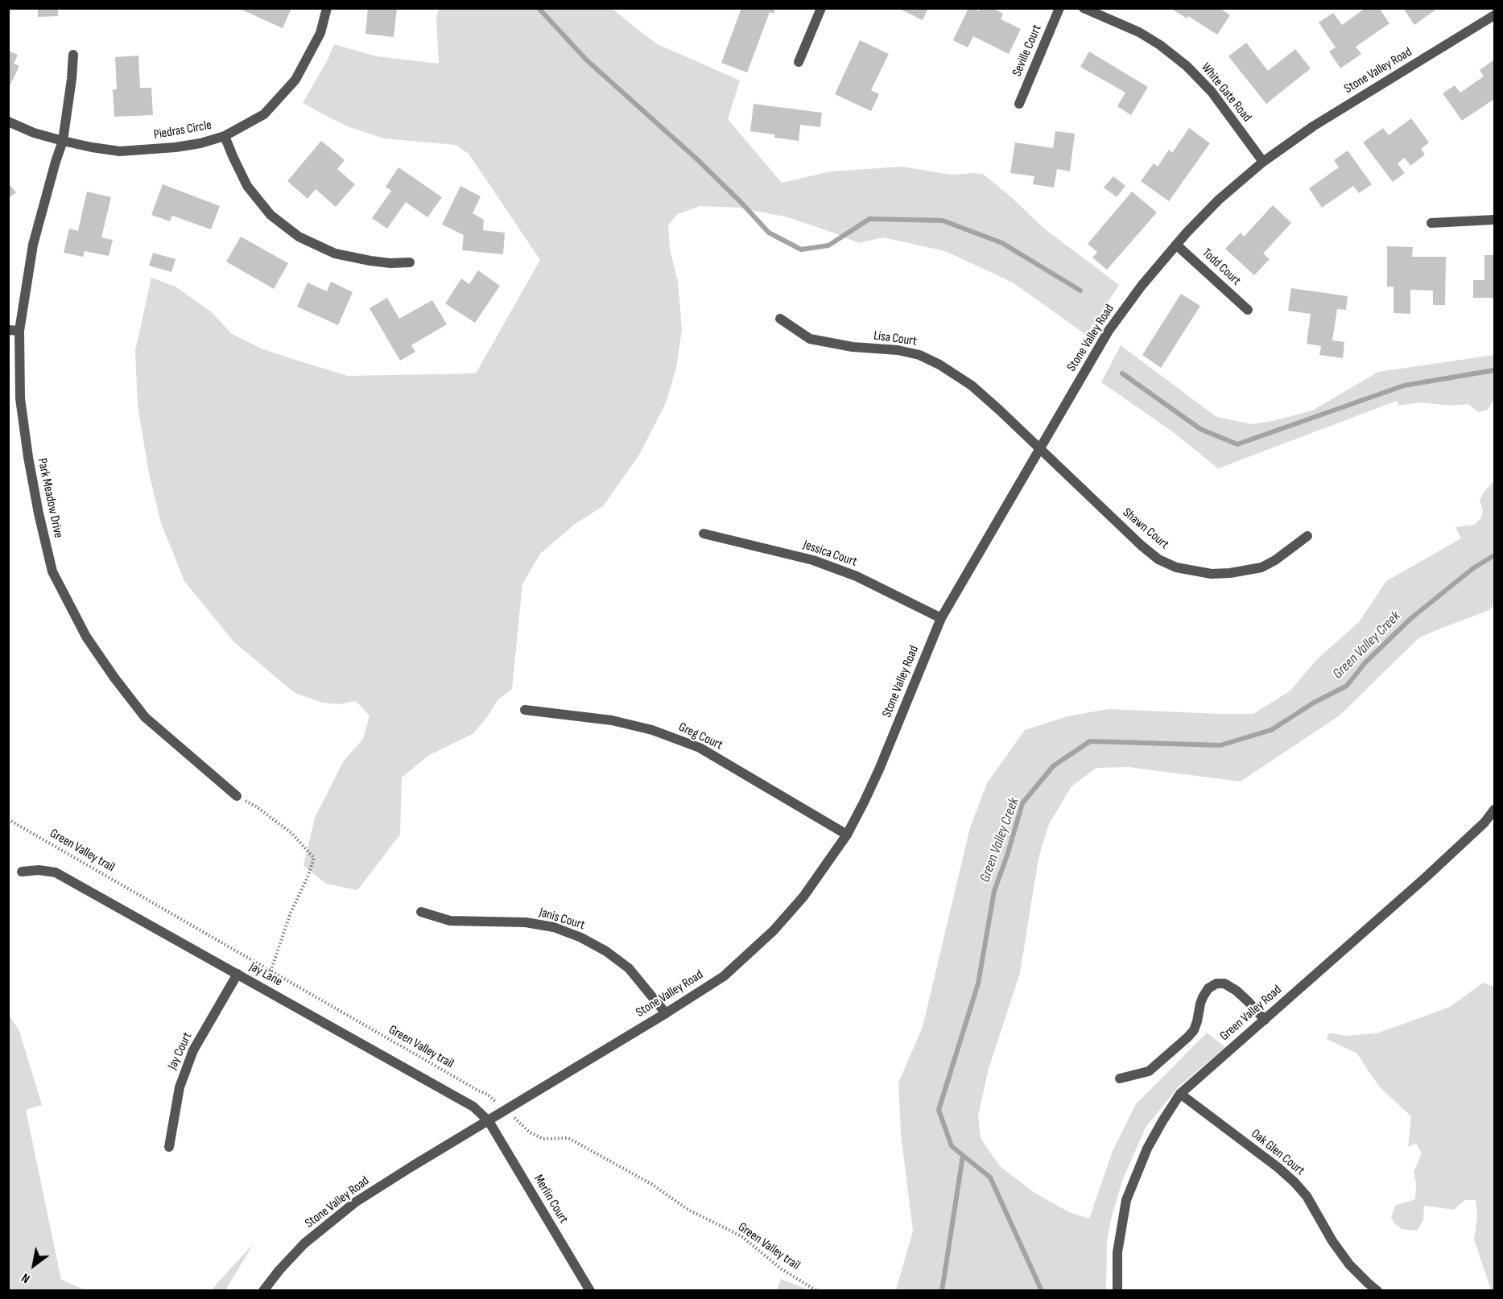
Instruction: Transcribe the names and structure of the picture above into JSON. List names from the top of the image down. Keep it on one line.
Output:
{"streets":{"street":["Seville Court","Stone Valley Road","White Gate Road","Piedras Circle","Todd Court","Lisa Court","Park Meadow Drive","Shawn Court","Jessica Court","Greg Court","Janis Court","Jay Lane","Green Valley Road","Jay Court","Oak Glen Court","Merlin Court"],"path":["Green Valley trail"]},"crossings":[["Stone Valley Road","White Gate Road"],["Stone Valley Road","Todd Court"],["Stone Valley Road","Lisa Court"],["Stone Valley Road","Shawn Court"],["Stone Valley Road","Jessica Court"],["Stone Valley Road","Greg Court"],["Stone Valley Road","Green Valley trail"],["Stone Valley Road","Janis Court"],["Stone Valley Road","Jay Lane"],["Stone Valley Road","Merlin Court"],["Piedras Circle","Park Meadow Drive"],["Lisa Court","Shawn Court"],["Jay Lane","Jay Court"],["Jay Lane","Merlin Court"],["Green Valley Road","Oak Glen Court"]],"water":["Green Valley Creek"],"north":"bottom left"}
